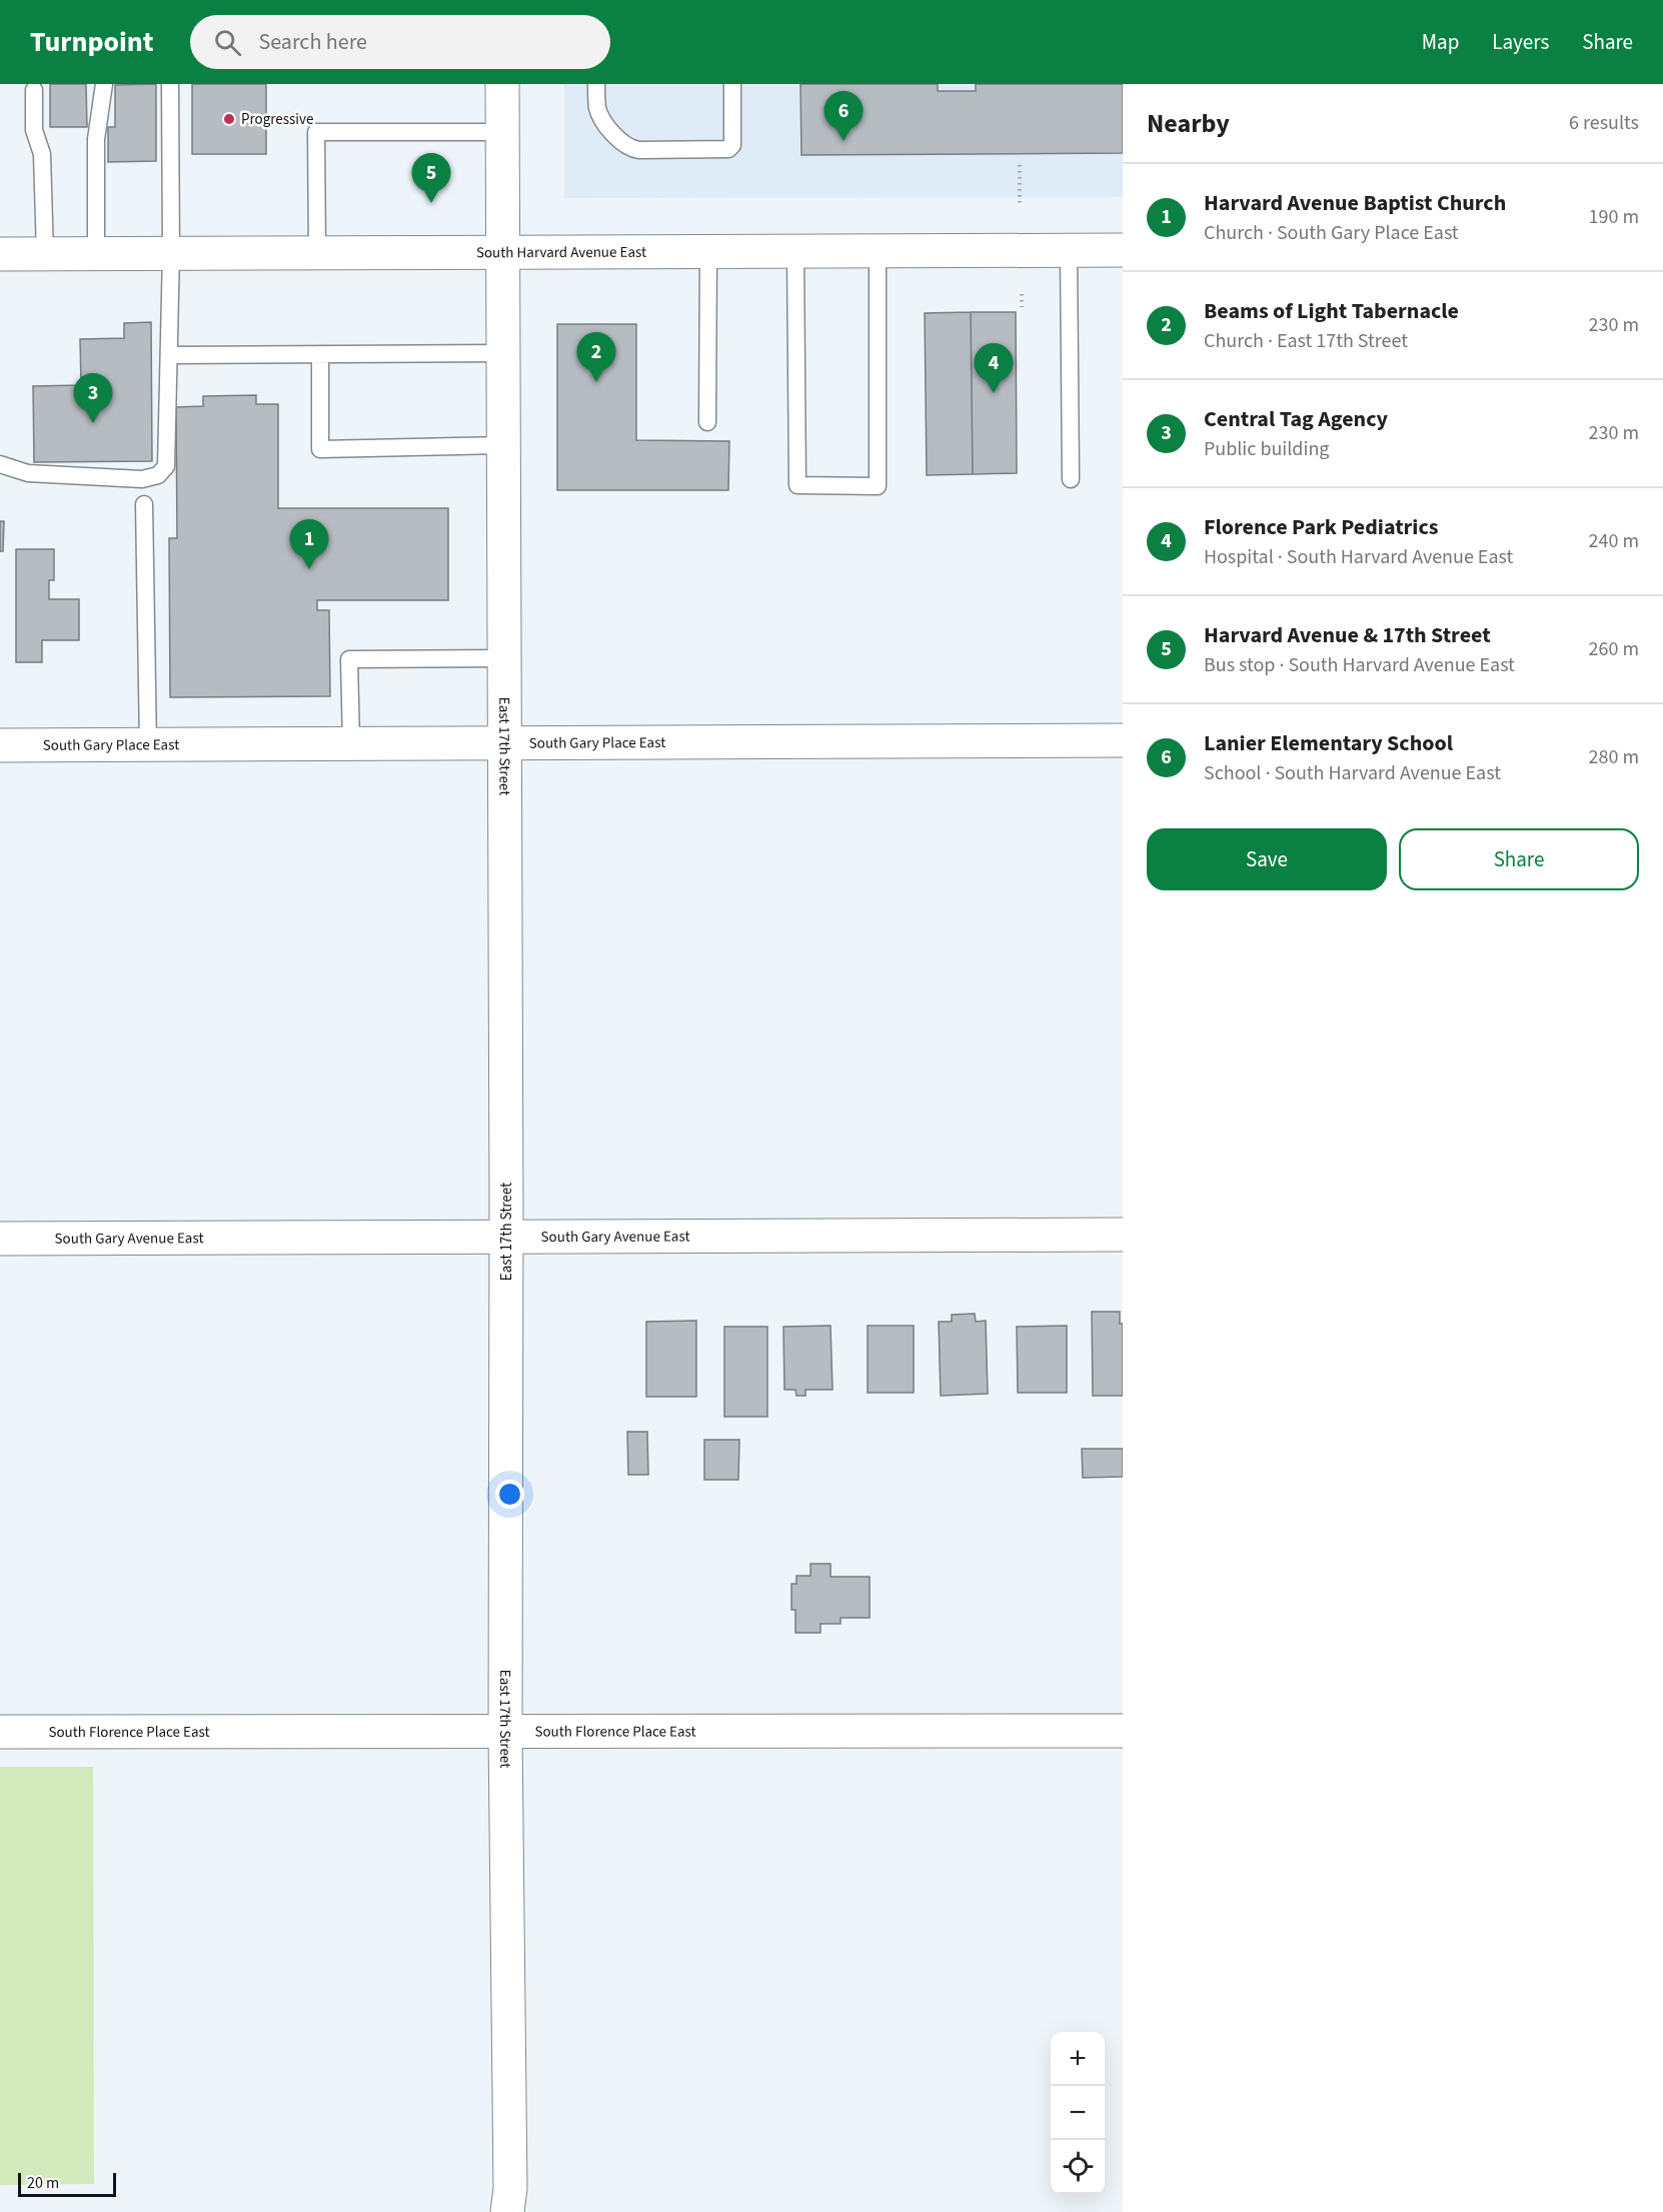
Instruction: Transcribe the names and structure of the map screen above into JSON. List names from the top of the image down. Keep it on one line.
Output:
{"streets":{"street":["South Harvard Avenue East","South Gary Place East","East 17th Street","South Gary Avenue East","South Florence Place East"]},"crossings":[["South Harvard Avenue East","East 17th Street"],["South Gary Place East","East 17th Street"],["East 17th Street","South Gary Avenue East"],["East 17th Street","South Florence Place East"]],"places":["Progressive"],"scale_bar":"20 m","page":{"header":"Turnpoint","search":"Search here","nav":["Map","Layers","Share"],"heading":["Nearby","6 results"],"pins":["6","5","2","4","3","1"],"list":[{"mark":"1","name":"Harvard Avenue Baptist Church","note":"Church · South Gary Place East","value":"190 m"},{"mark":"2","name":"Beams of Light Tabernacle","note":"Church · East 17th Street","value":"230 m"},{"mark":"3","name":"Central Tag Agency","note":"Public building","value":"230 m"},{"mark":"4","name":"Florence Park Pediatrics","note":"Hospital · South Harvard Avenue East","value":"240 m"},{"mark":"5","name":"Harvard Avenue & 17th Street","note":"Bus stop · South Harvard Avenue East","value":"260 m"},{"mark":"6","name":"Lanier Elementary School","note":"School · South Harvard Avenue East","value":"280 m"}],"buttons":["Save","Share"],"map_buttons":["+","−"],"scale":"20 m"}}
